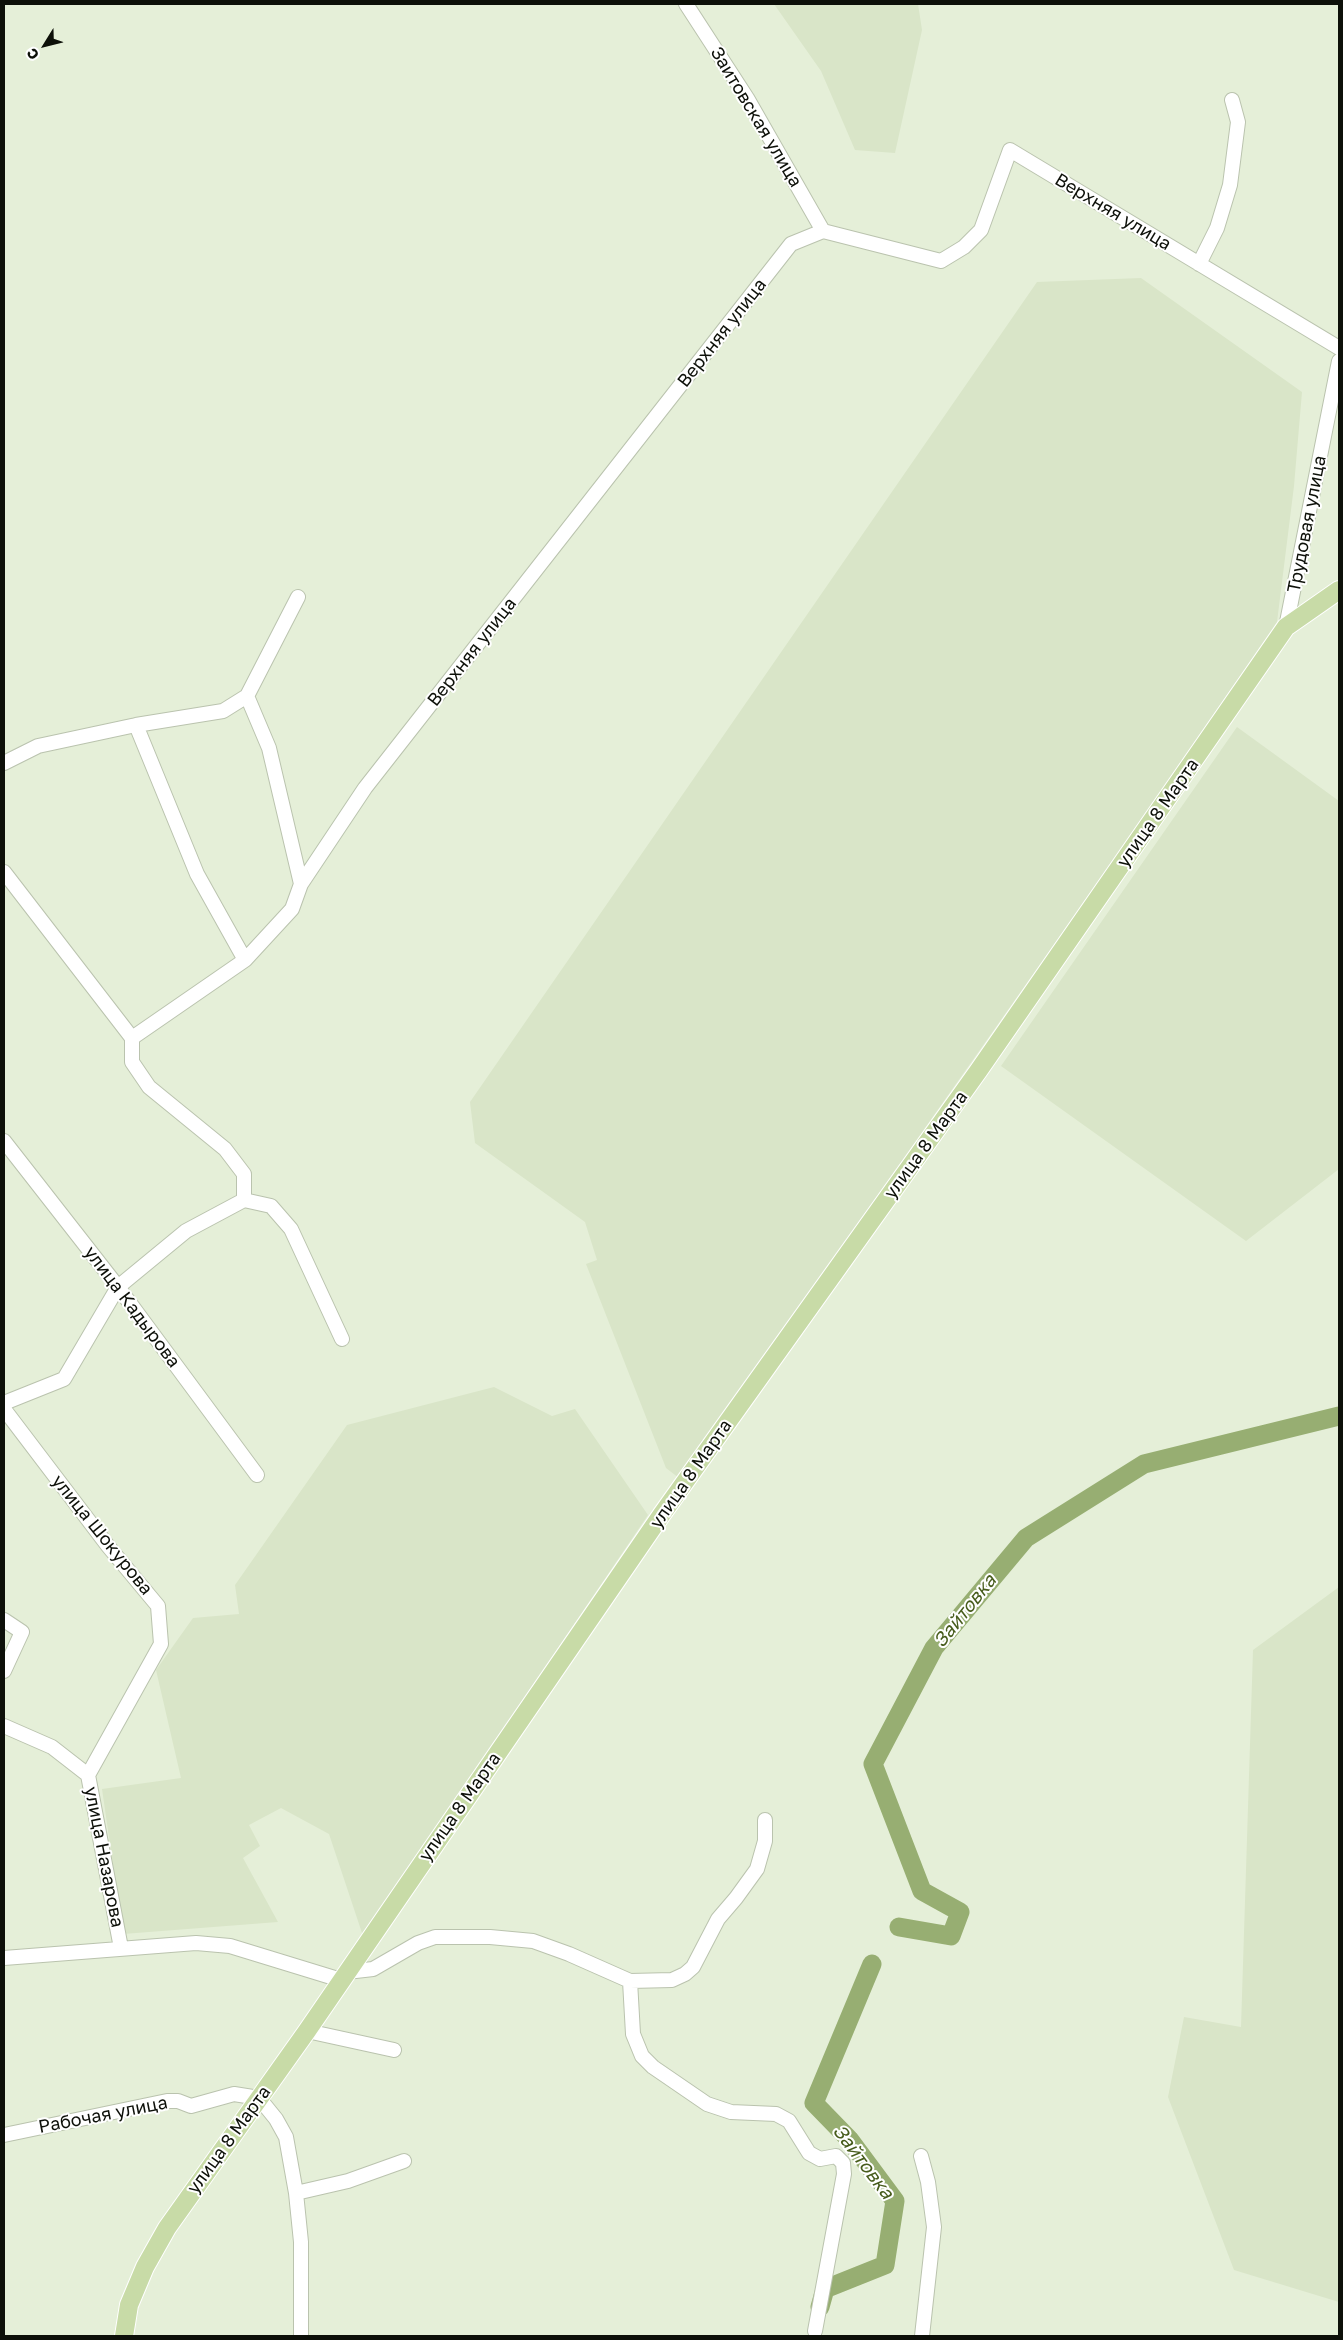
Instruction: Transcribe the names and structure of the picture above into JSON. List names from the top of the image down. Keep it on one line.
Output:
{"streets":{"main road":["улица 8 Марта"],"street":["Заитовская улица","Верхняя улица","Трудовая улица","улица Кадырова","улица Шокурова","улица Назарова","Рабочая улица"]},"crossings":[["Заитовская улица","Верхняя улица"],["Трудовая улица","улица 8 Марта"],["улица 8 Марта","Рабочая улица"],["улица Шокурова","улица Назарова"]],"water":["Зайтовка"],"north":"bottom left"}
